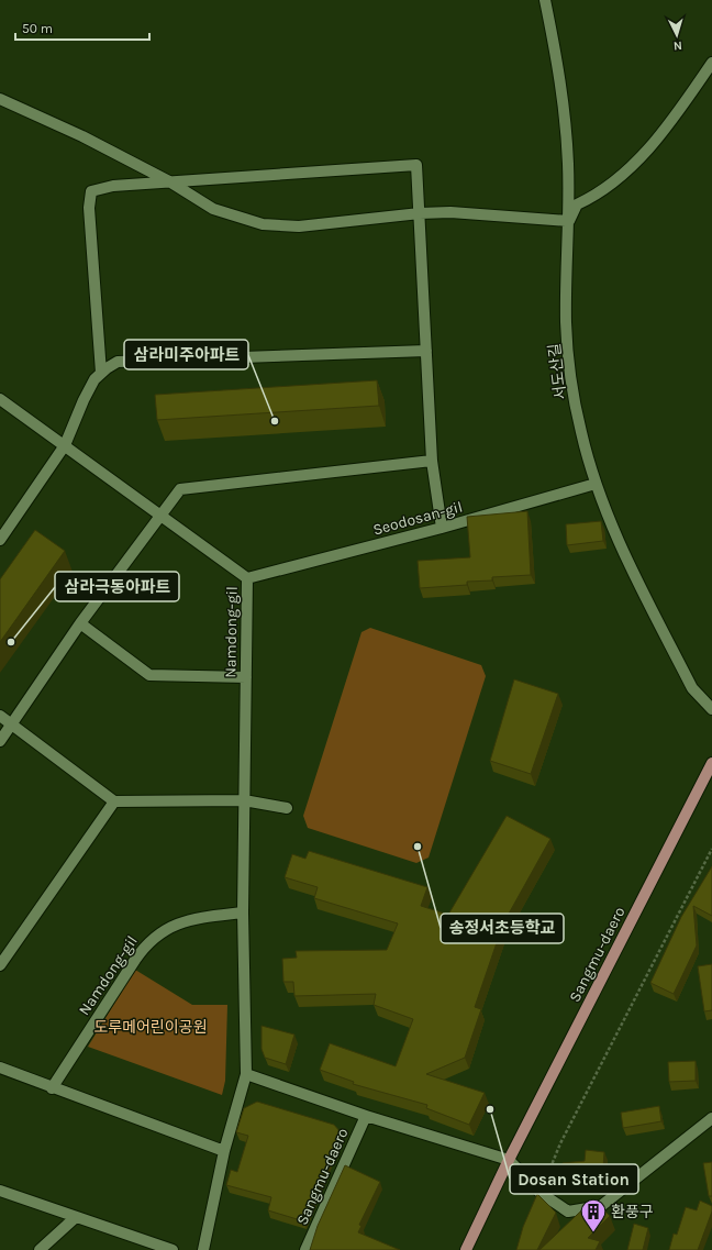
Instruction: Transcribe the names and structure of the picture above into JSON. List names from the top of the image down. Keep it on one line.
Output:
{"streets":{"main road":["Sangmu-daero"],"street":["서도산길","Seodosan-gil","Namdong-gil"]},"crossings":[["서도산길","Seodosan-gil"],["Seodosan-gil","Namdong-gil"],["Namdong-gil","Sangmu-daero"]],"parks":["도루메어린이공원"],"places":{"other":["삼라미주아파트","삼라극동아파트","송정서초등학교","Dosan Station"],"building":["환풍구"]},"scale_bar":"50 m","north":"bottom"}
